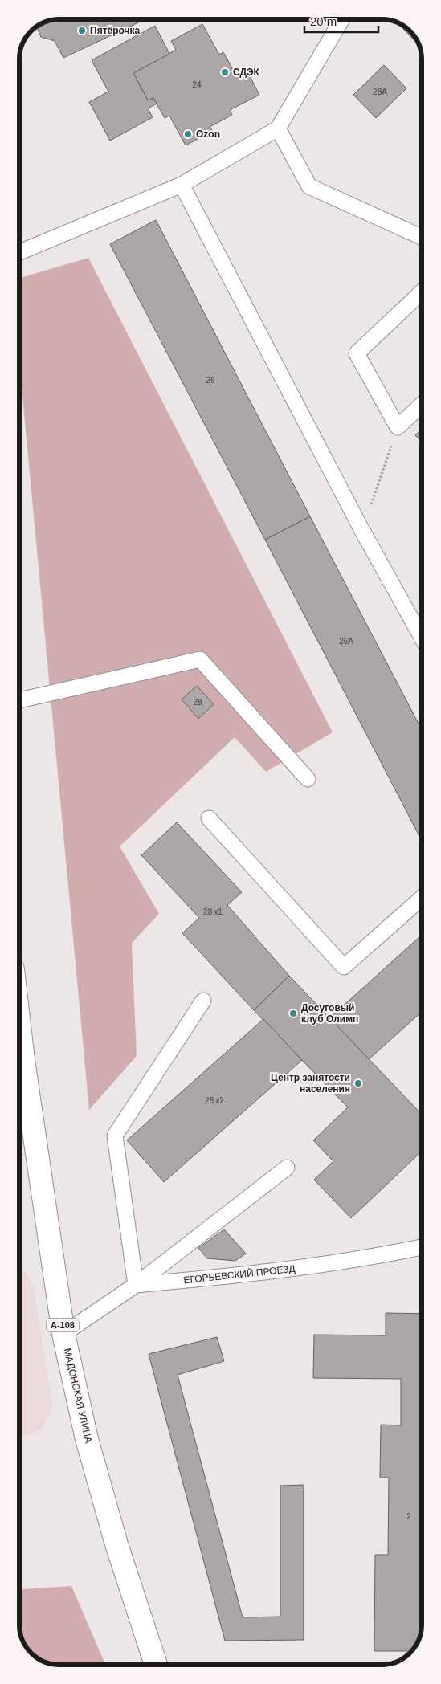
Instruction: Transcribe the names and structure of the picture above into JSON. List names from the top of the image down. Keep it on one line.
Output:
{"streets":{"highway":["А-108","МАДОНСКАЯ УЛИЦА"],"lane":["ЕГОРЬЕВСКИЙ ПРОЕЗД"]},"crossings":[["ЕГОРЬЕВСКИЙ ПРОЕЗД","МАДОНСКАЯ УЛИЦА"]],"places":["Пятёрочка","СДЭК","Ozon","Досуговый клуб Олимп","Центр занятости населения"],"house_numbers":["24","28А","26","26А","28","28 к1","28 к2","2"],"scale_bar":"20 m"}
